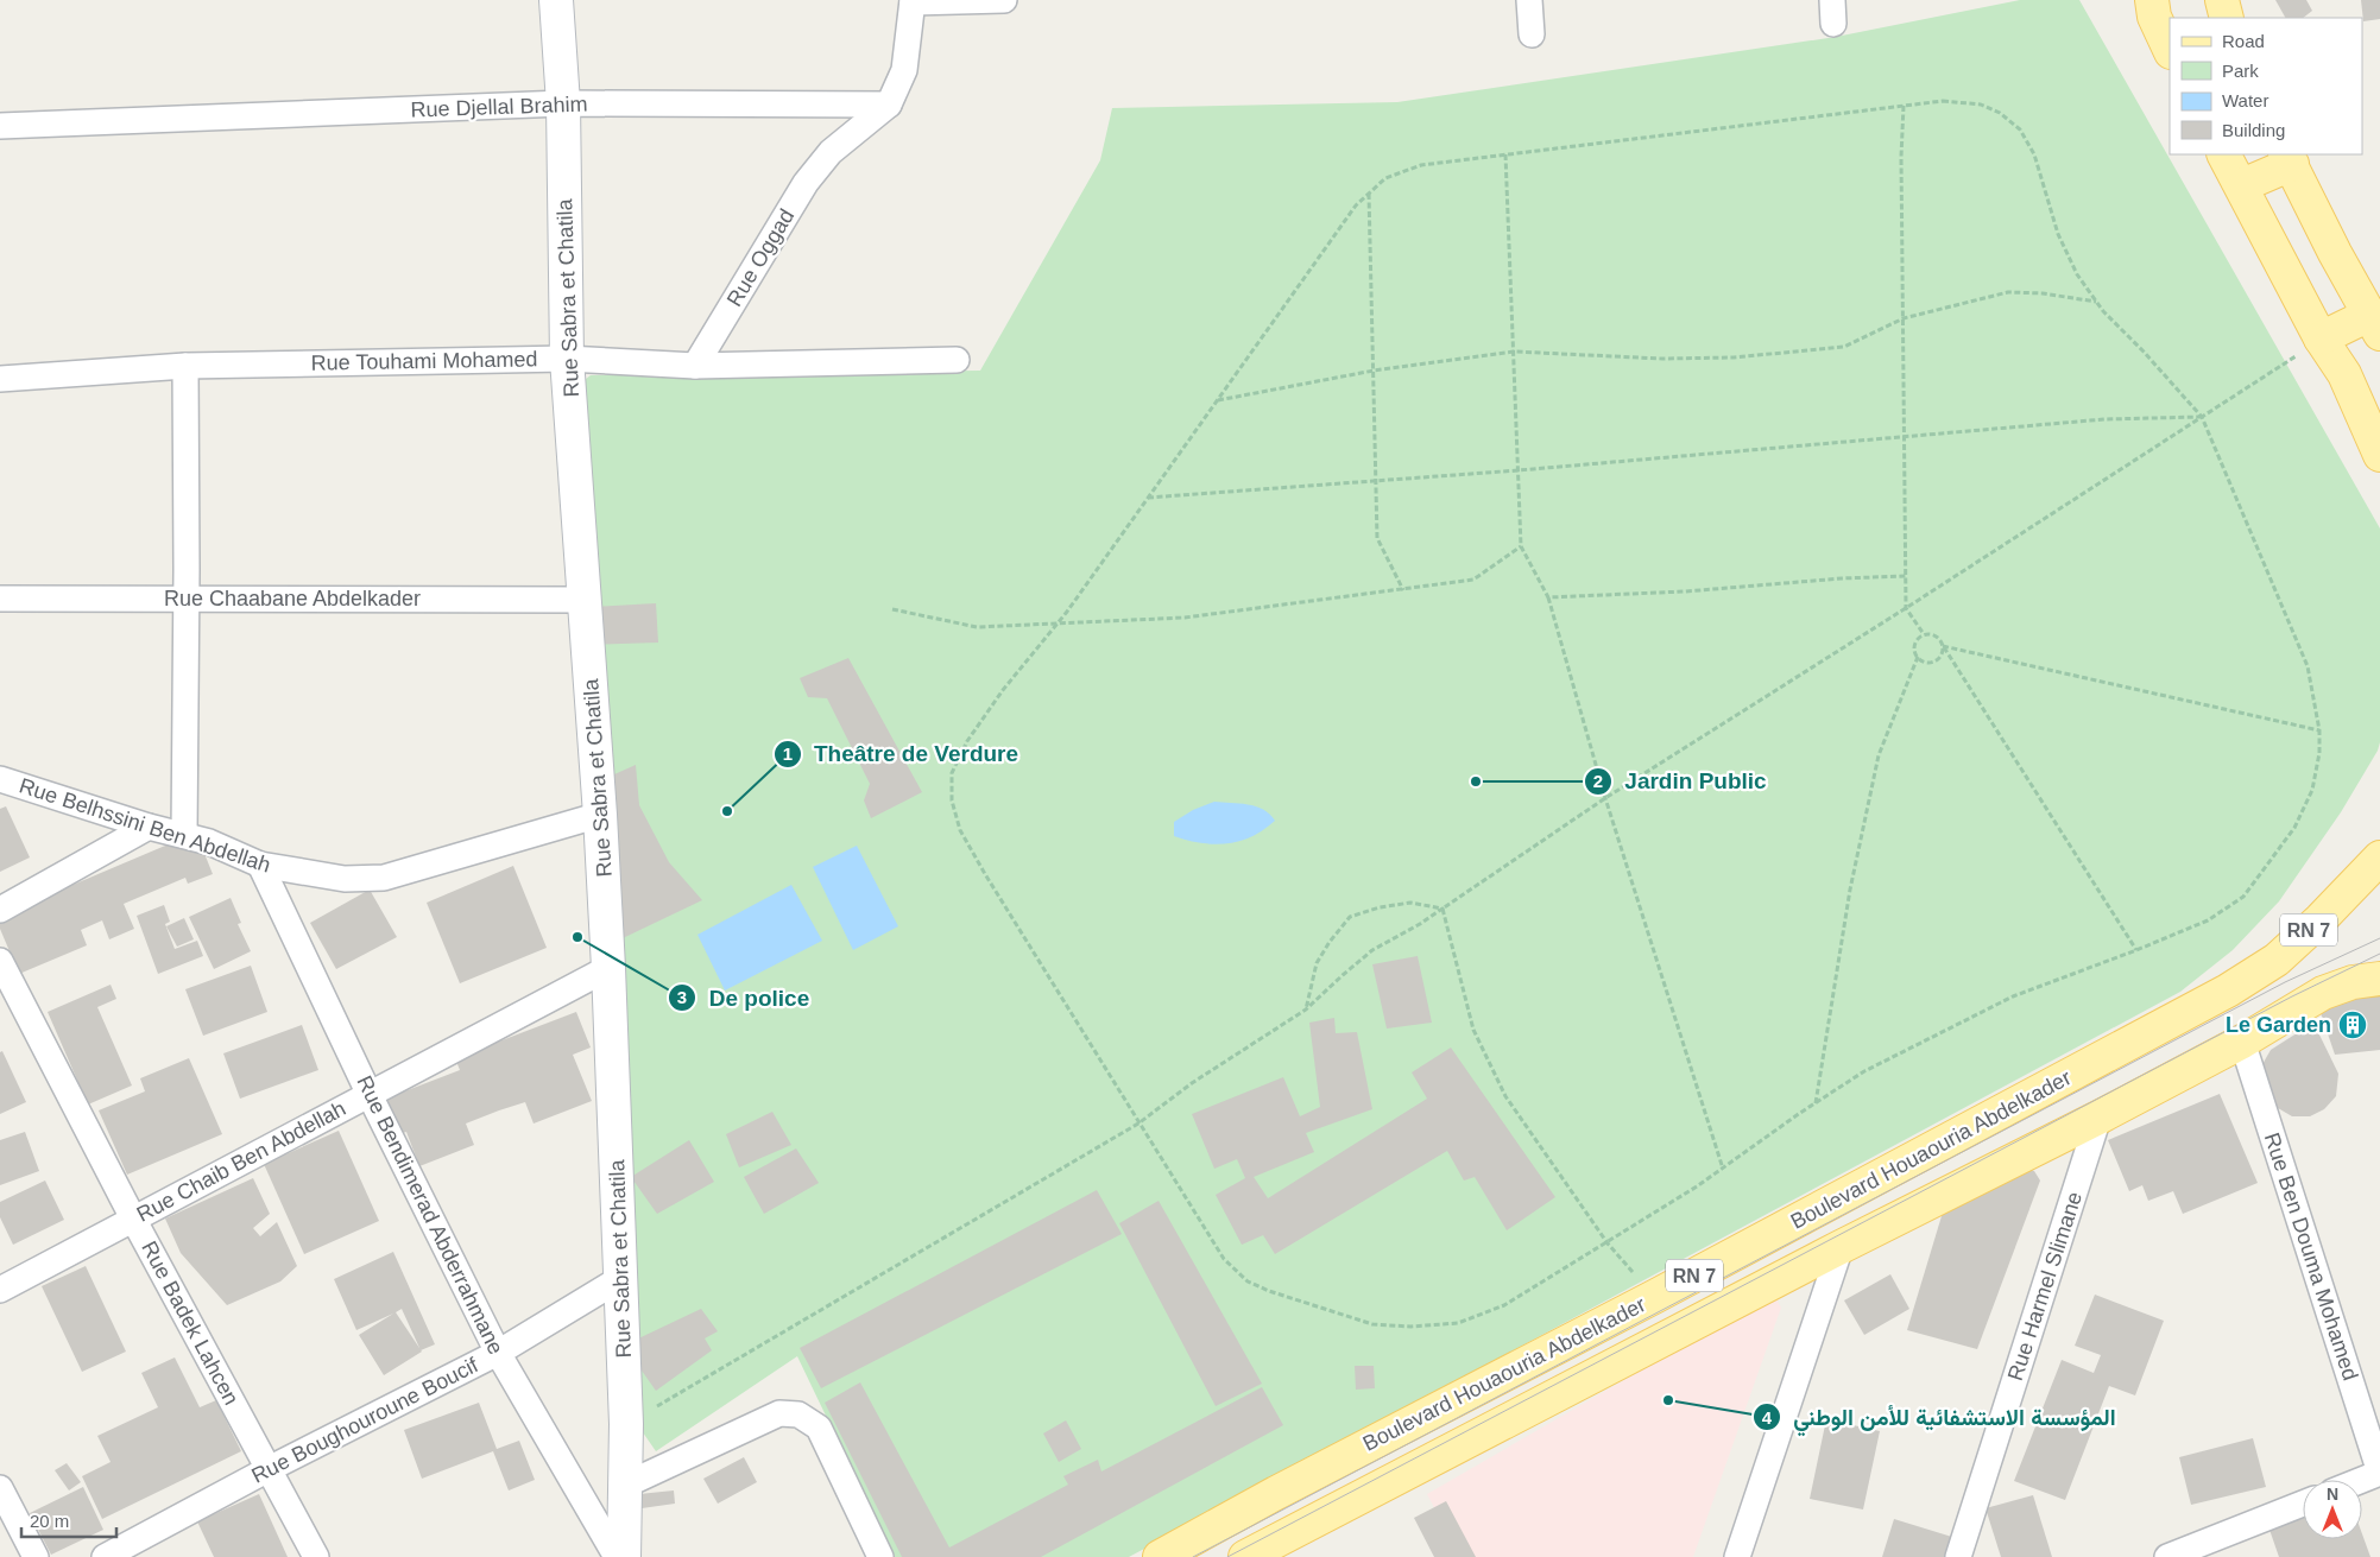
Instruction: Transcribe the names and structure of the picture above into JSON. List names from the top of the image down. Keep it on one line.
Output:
{"streets":{"main road":["RN 7","Boulevard Houaouria Abdelkader"],"street":["Rue Djellal Brahim","Rue Oggad","Rue Sabra et Chatila","Rue Touhami Mohamed","Rue Chaabane Abdelkader","Rue Belhssini Ben Abdellah","Rue Chaib Ben Abdellah","Rue Bendimerad Abderrahmane","Rue Ben Douma Mohamed","Rue Harmel Slimane","Rue Badek Lahcen","Rue Boughouroune Boucif"]},"crossings":[["Rue Djellal Brahim","Rue Oggad"],["Rue Djellal Brahim","Rue Sabra et Chatila"],["Rue Oggad","Rue Touhami Mohamed"],["Rue Sabra et Chatila","Rue Touhami Mohamed"],["Rue Sabra et Chatila","Rue Chaabane Abdelkader"],["Rue Sabra et Chatila","Rue Belhssini Ben Abdellah"],["Rue Sabra et Chatila","Rue Chaib Ben Abdellah"],["Rue Sabra et Chatila","Rue Boughouroune Boucif"],["Rue Belhssini Ben Abdellah","Rue Bendimerad Abderrahmane"],["Boulevard Houaouria Abdelkader","Rue Ben Douma Mohamed"],["Boulevard Houaouria Abdelkader","Rue Harmel Slimane"],["Rue Chaib Ben Abdellah","Rue Bendimerad Abderrahmane"],["Rue Chaib Ben Abdellah","Rue Badek Lahcen"],["Rue Bendimerad Abderrahmane","Rue Boughouroune Boucif"],["Rue Badek Lahcen","Rue Boughouroune Boucif"]],"places":{"other":["Jardin Public","Theâtre de Verdure","De police","المؤسسة الاستشفائية للأمن الوطني"],"building":["Le Garden"]},"legend":["Road","Park","Water","Building"],"scale_bar":"20 m","north":"top"}
